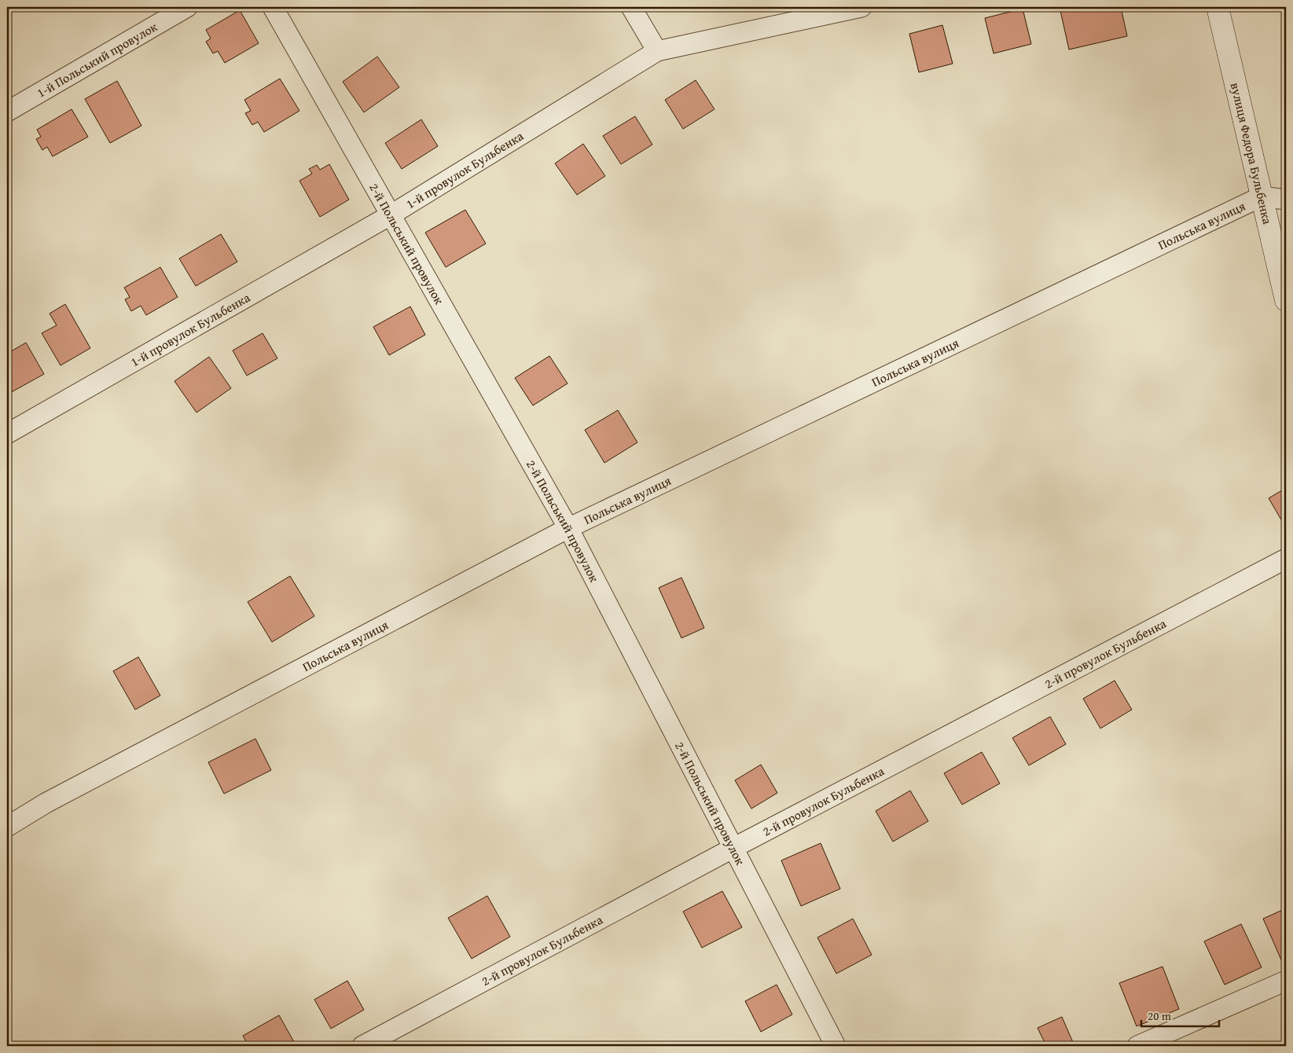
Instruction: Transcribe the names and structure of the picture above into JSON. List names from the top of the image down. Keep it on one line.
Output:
{"streets":{"street":["1-й Польський провулок","вулиця Федора Бульбенка","1-й провулок Бульбенка","Польська вулиця","2-й Польський провулок","2-й провулок Бульбенка"]},"crossings":[["вулиця Федора Бульбенка","Польська вулиця"],["1-й провулок Бульбенка","2-й Польський провулок"],["Польська вулиця","2-й Польський провулок"],["2-й Польський провулок","2-й провулок Бульбенка"]],"scale_bar":"20 m"}
